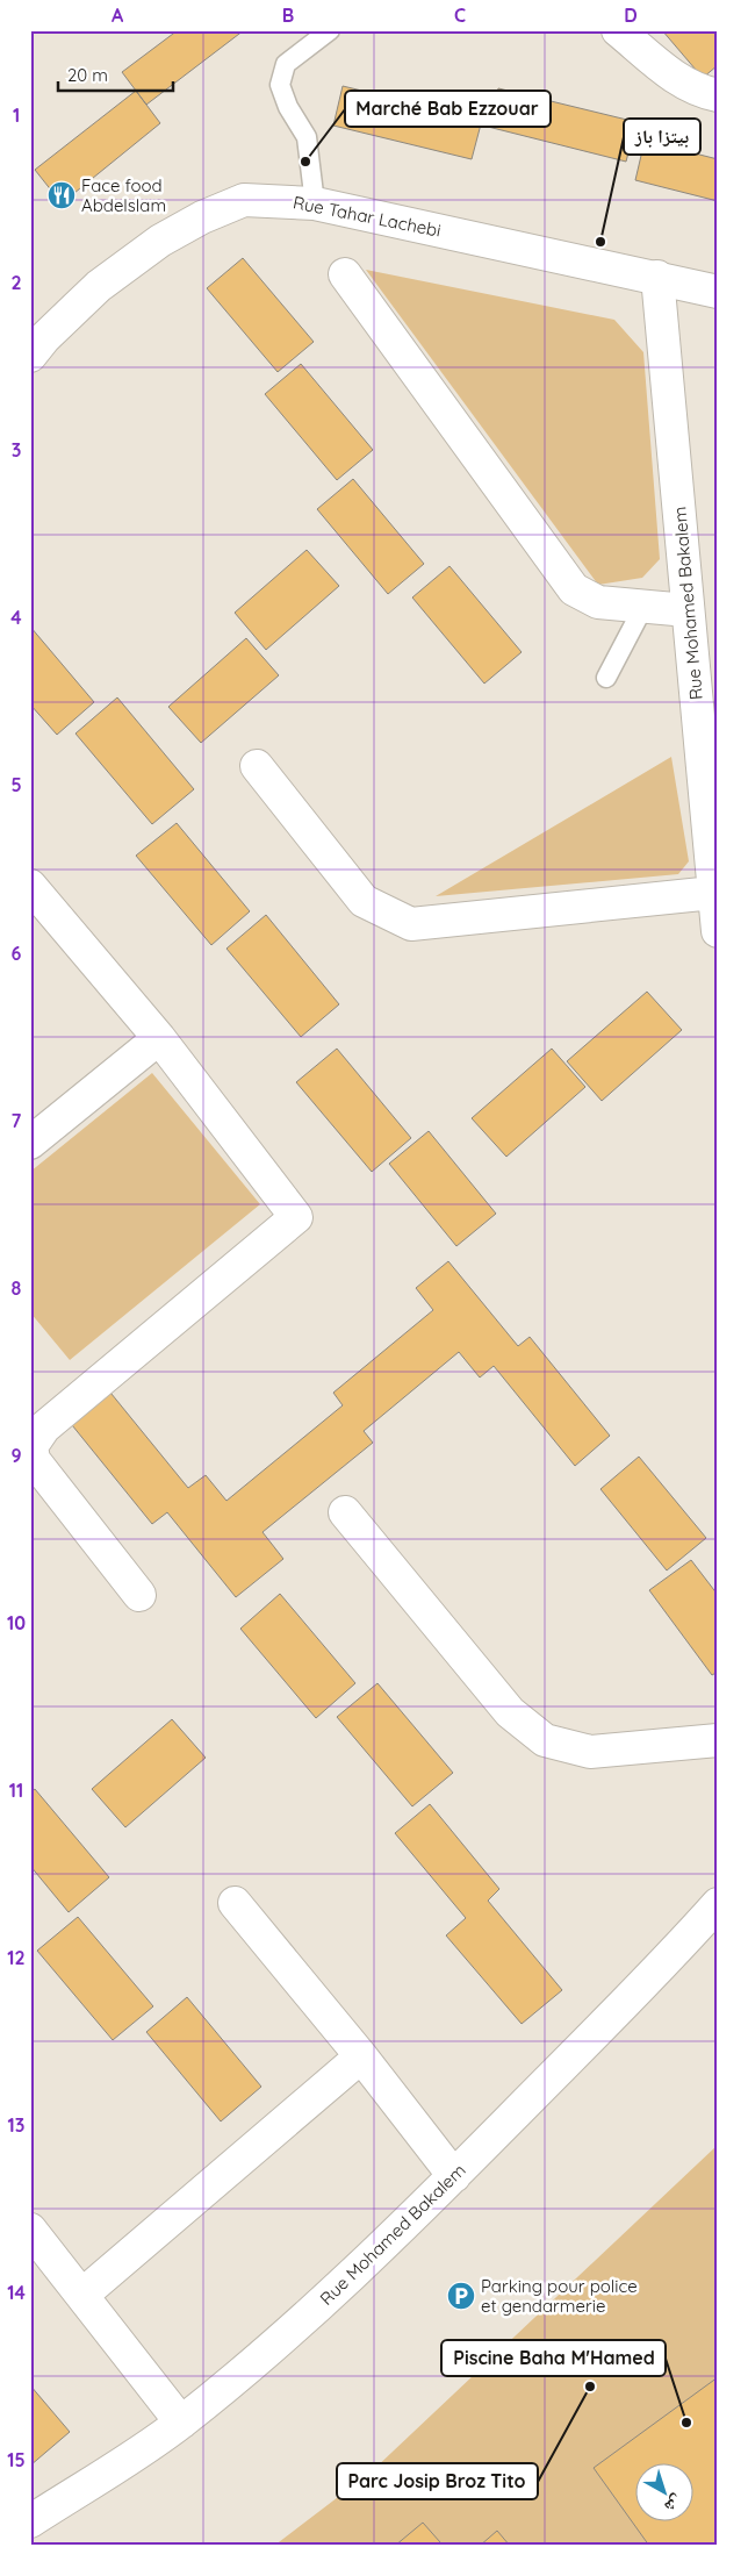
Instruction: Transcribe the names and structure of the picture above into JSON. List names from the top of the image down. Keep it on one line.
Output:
{"streets":{"street":["Rue Tahar Lachebi","Rue Mohamed Bakalem"]},"crossings":[["Rue Tahar Lachebi","Rue Mohamed Bakalem"]],"places":{"other":["Marché Bab Ezzouar","بيتزا باز","Parc Josip Broz Tito","Piscine Baha M'Hamed"],"restaurant":["Face food Abdelslam"],"parking":["Parking pour police et gendarmerie"]},"scale_bar":"20 m","north":"bottom right","grid":{"columns":["A","B","C","D"],"rows":["1","2","3","4","5","6","7","8","9","10","11","12","13","14","15"]}}
